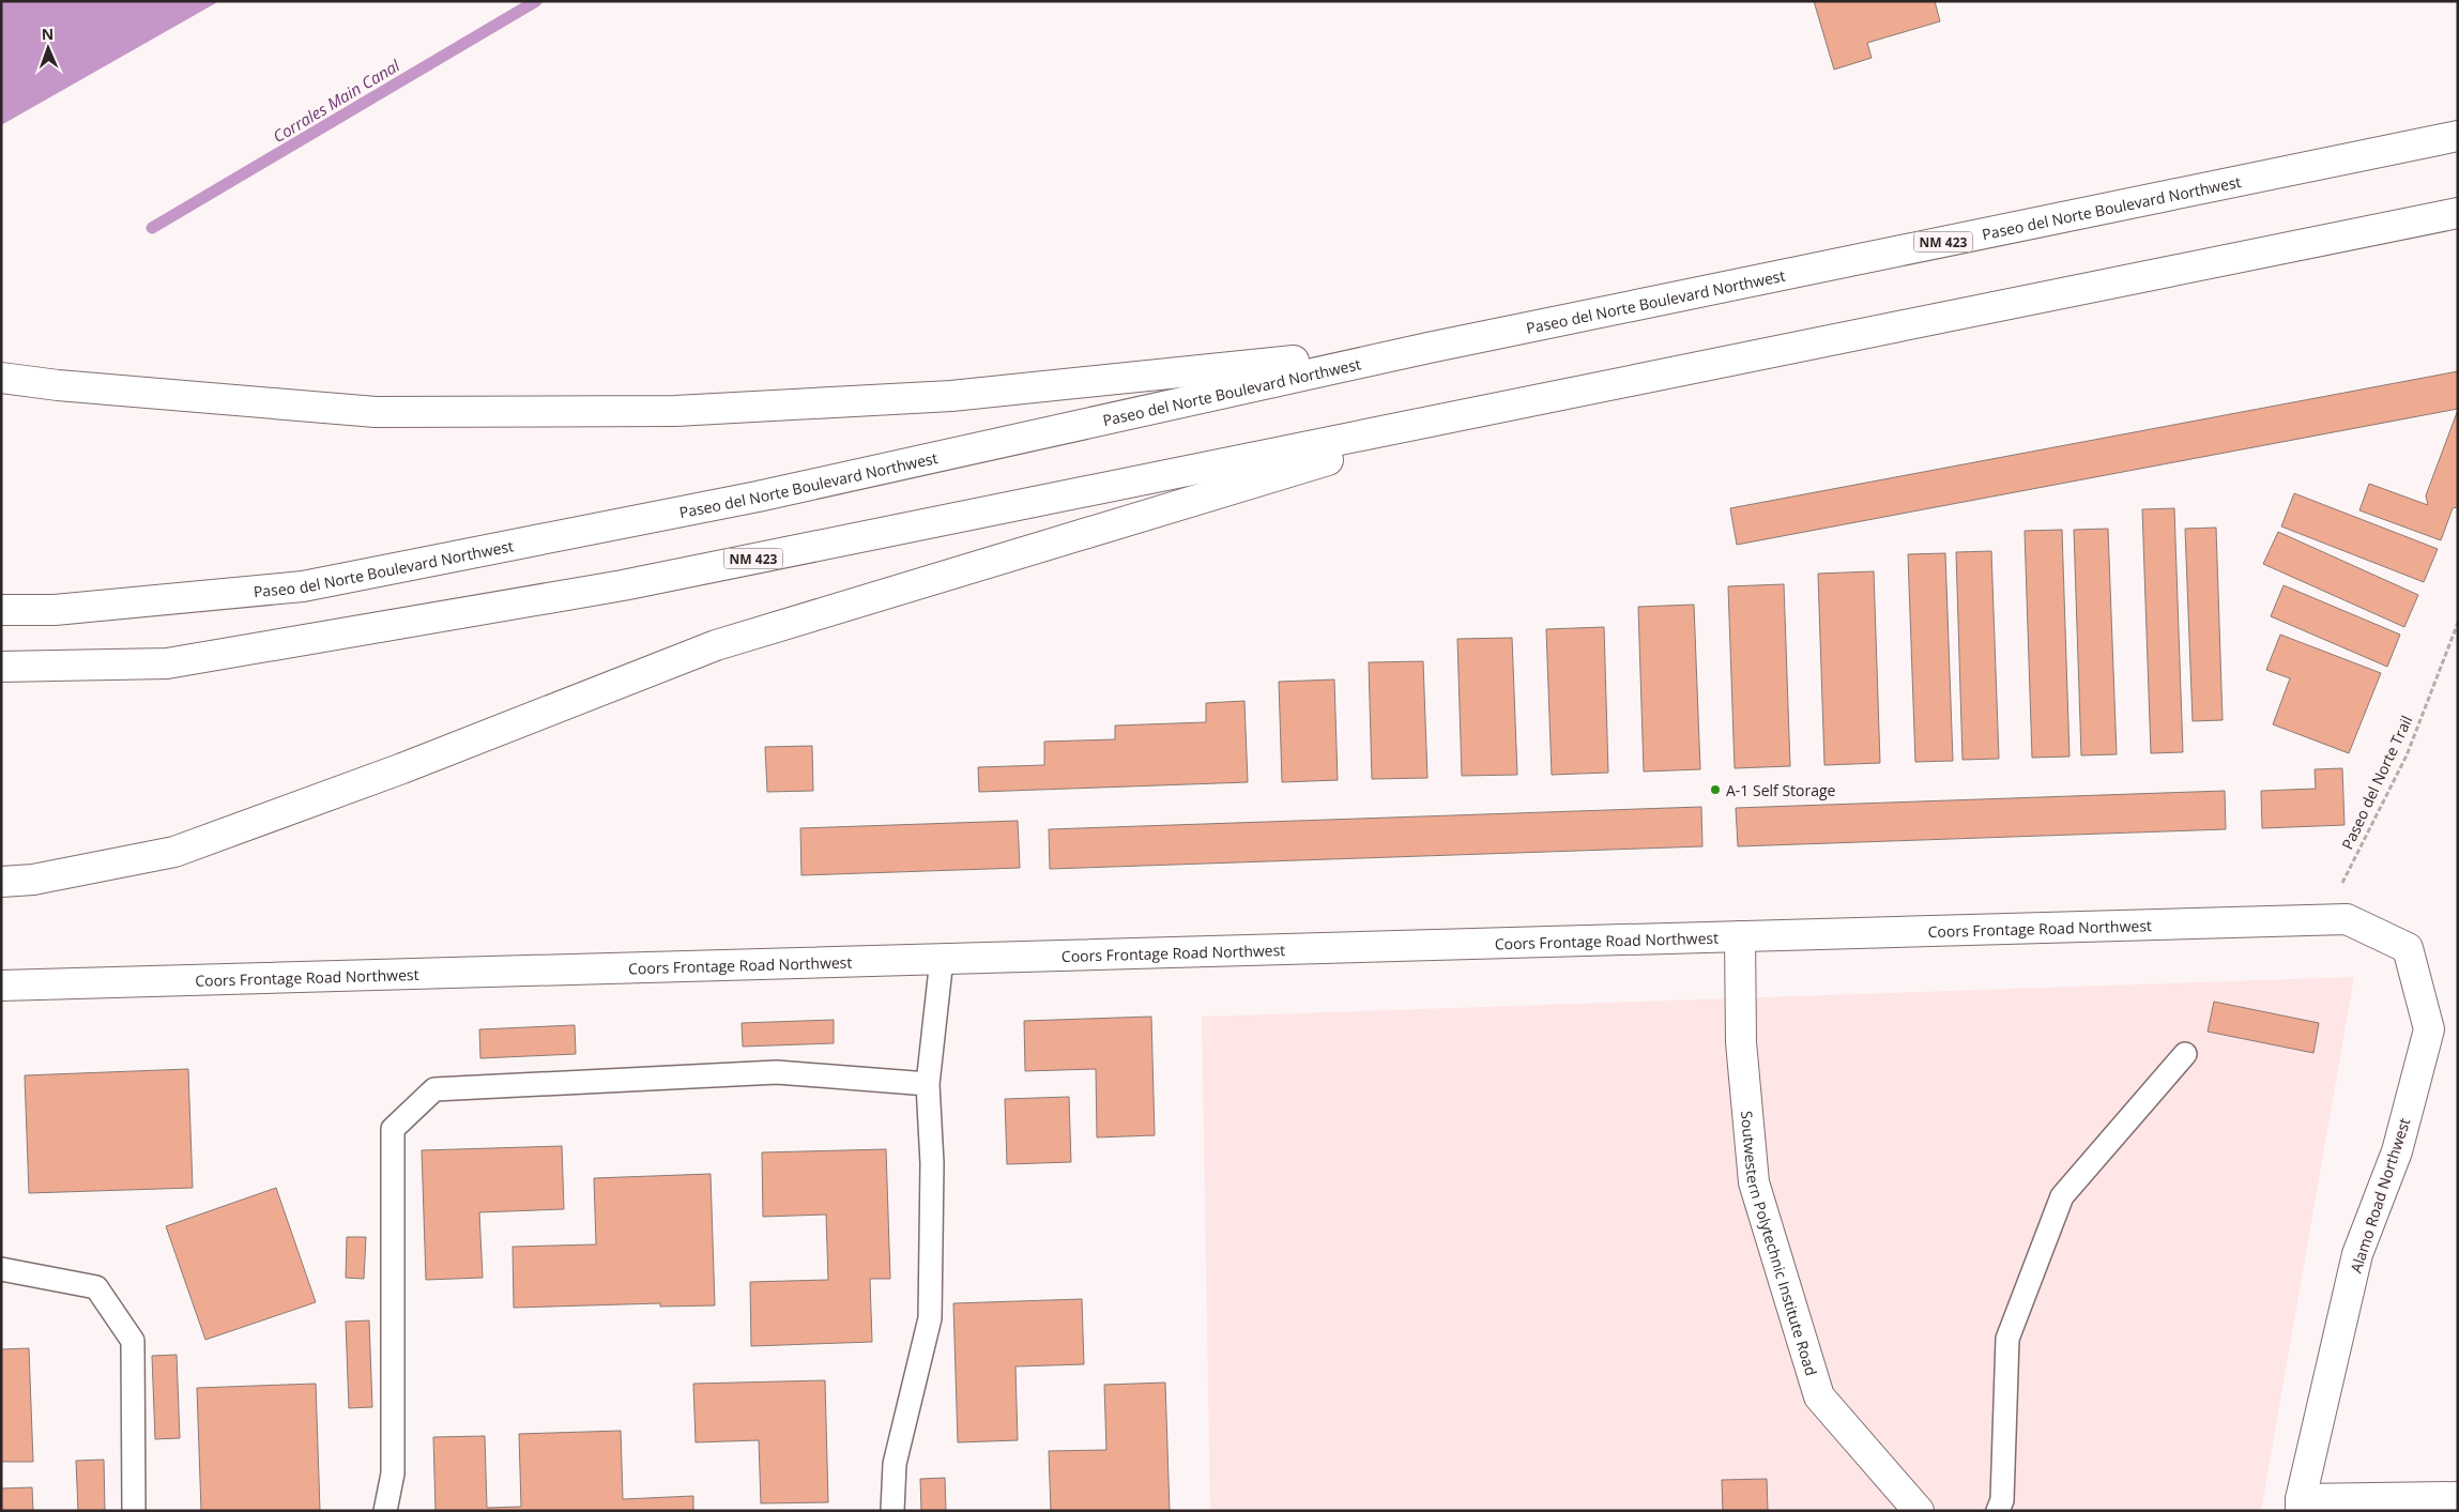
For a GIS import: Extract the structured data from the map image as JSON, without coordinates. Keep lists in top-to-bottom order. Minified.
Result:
{"streets":{"main road":["Paseo del Norte Boulevard Northwest","NM 423","Coors Frontage Road Northwest","Alamo Road Northwest","Soutwestern Polytechnic Institute Road"],"path":["Paseo del Norte Trail"]},"crossings":[["Paseo del Norte Trail","Coors Frontage Road Northwest"],["Paseo del Norte Trail","Alamo Road Northwest"],["Coors Frontage Road Northwest","Alamo Road Northwest"],["Coors Frontage Road Northwest","Soutwestern Polytechnic Institute Road"]],"water":["Corrales Main Canal"],"places":["A-1 Self Storage"],"north":"top"}
